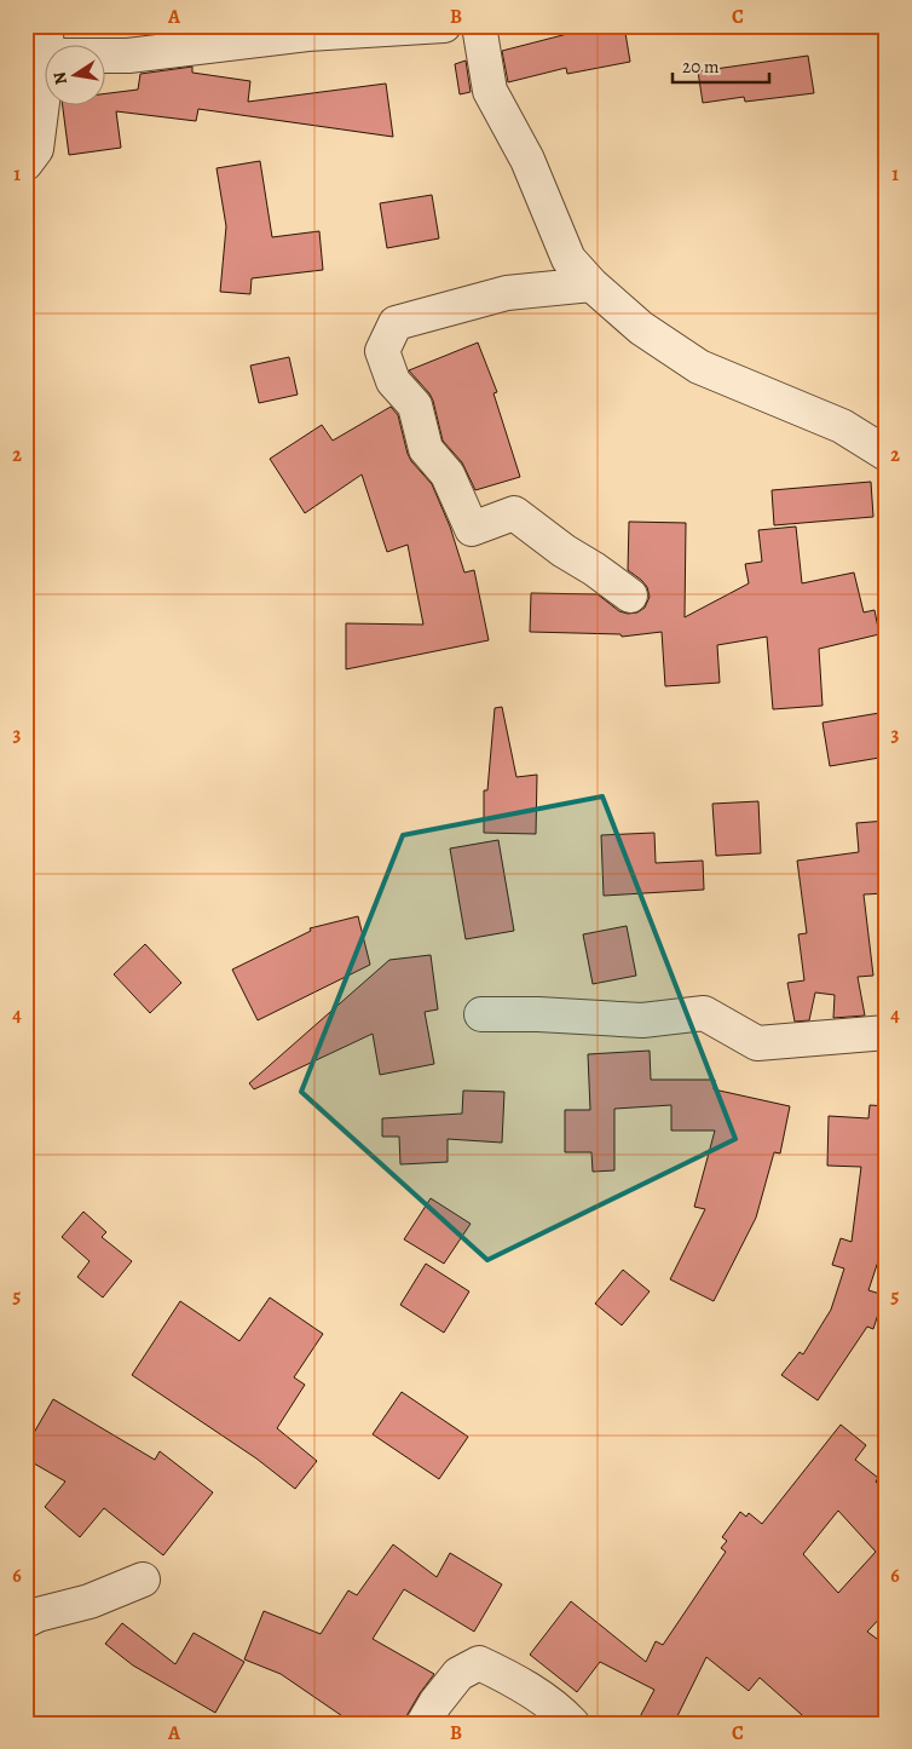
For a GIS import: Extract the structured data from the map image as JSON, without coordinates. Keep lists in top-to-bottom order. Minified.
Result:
{"scale_bar":"20 m","north":"left","grid":{"columns":["A","B","C"],"rows":["1","2","3","4","5","6"]}}
